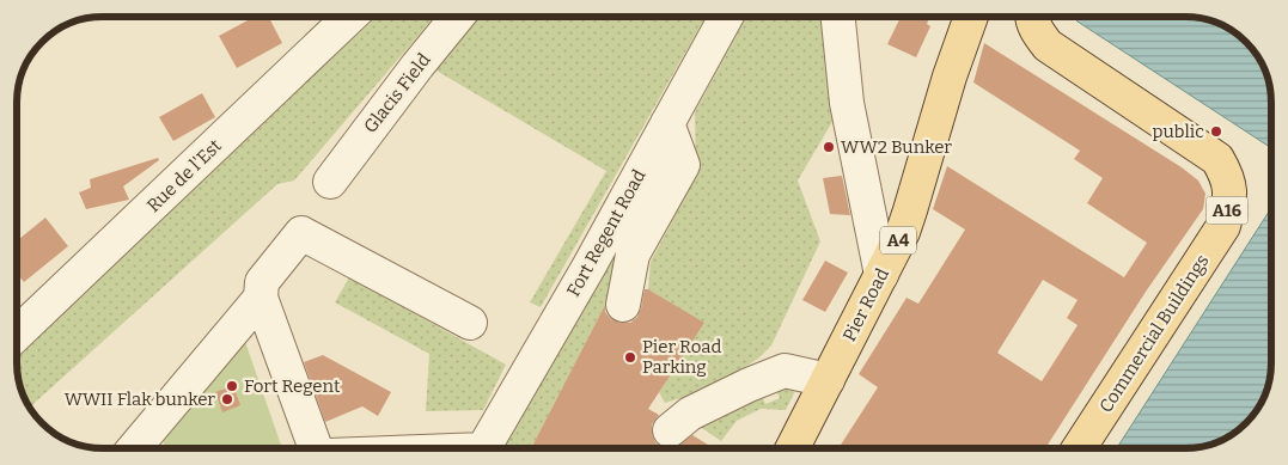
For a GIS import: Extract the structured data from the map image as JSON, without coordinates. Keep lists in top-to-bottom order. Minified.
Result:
{"streets":{"main road":["A16","A4","Pier Road","Commercial Buildings"],"street":["Glacis Field","Rue de l'Est","Fort Regent Road"]},"places":["public","WW2 Bunker","Pier Road Parking","Fort Regent","WWII Flak bunker"]}
